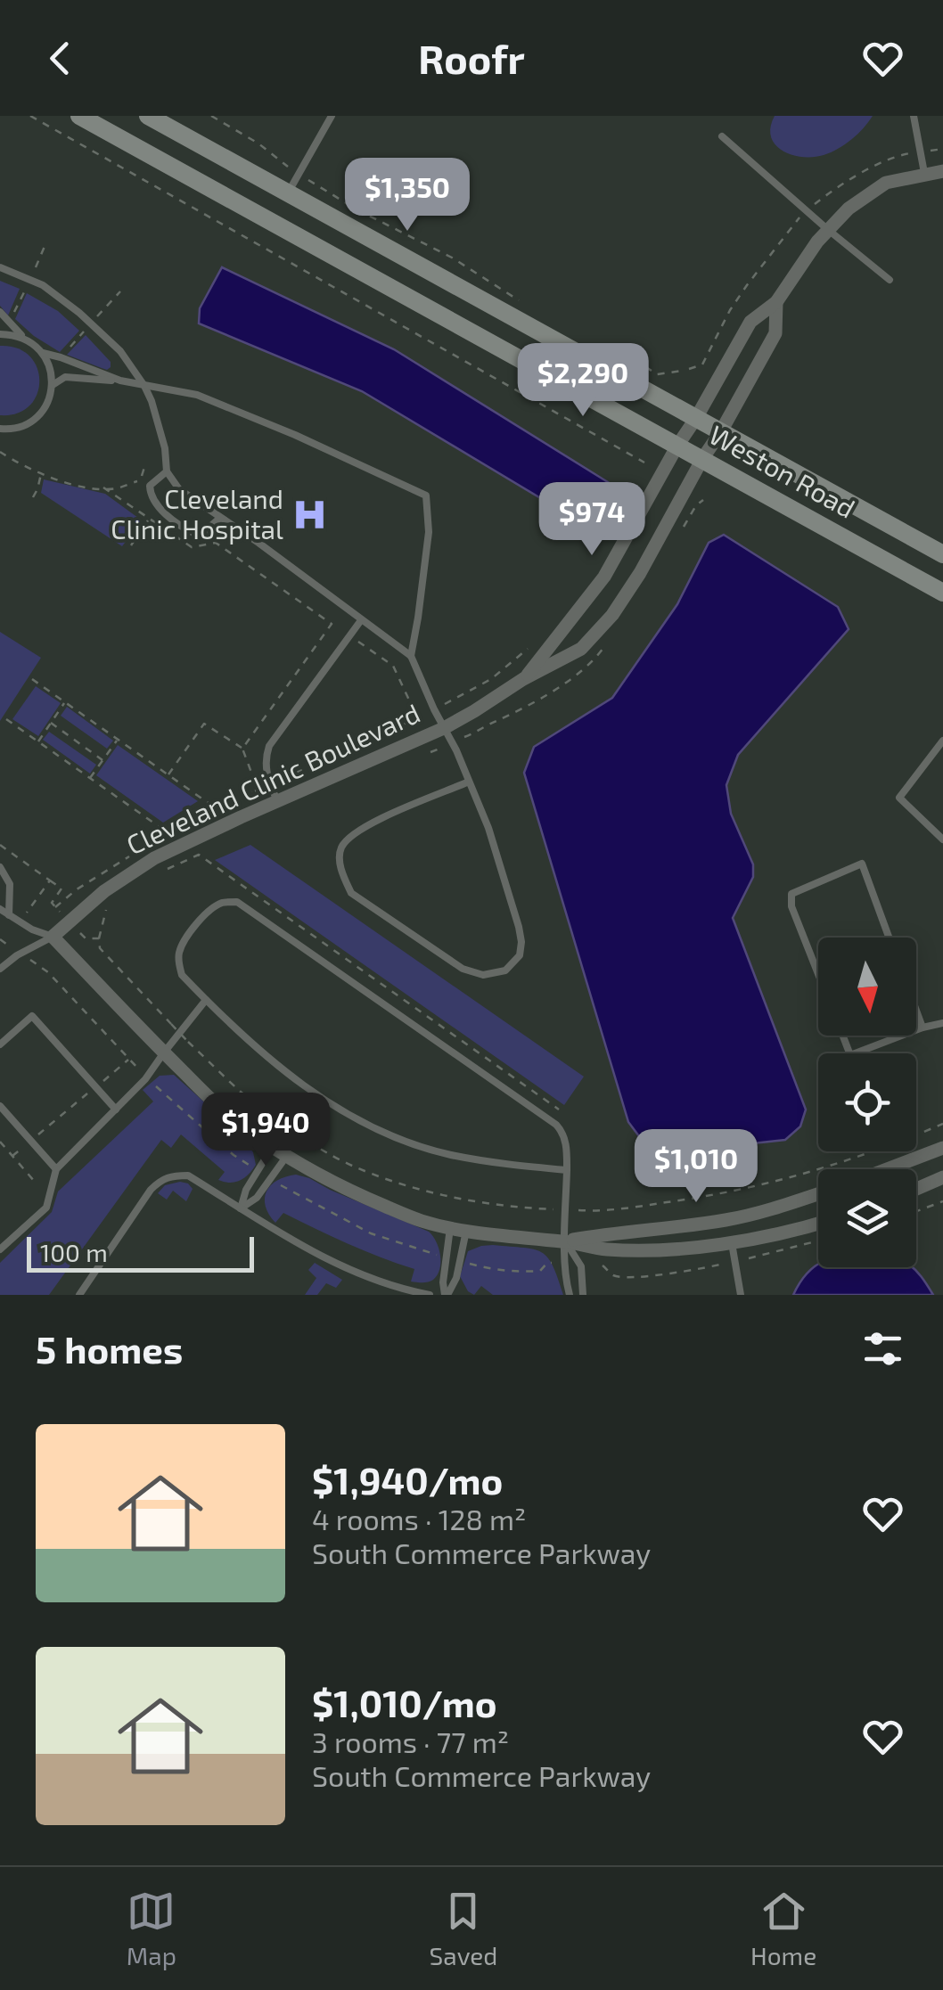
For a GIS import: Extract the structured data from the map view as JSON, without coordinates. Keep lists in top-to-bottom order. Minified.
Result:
{"streets":{"main road":["Weston Road"],"street":["Cleveland Clinic Boulevard"]},"crossings":[["Weston Road","Cleveland Clinic Boulevard"]],"places":{"hospital":["Cleveland Clinic Hospital"]},"scale_bar":"100 m","north":"bottom","page":{"header":"Roofr","price":["$1,350","$2,290","$974","$1,940","$1,010"],"scale":"100 m","heading":"5 homes","list":[{"name":"$1,940/mo","note":"4 rooms · 128 m² · South Commerce Parkway"},{"name":"$1,010/mo","note":"3 rooms · 77 m² · South Commerce Parkway"}],"tabs":["Map","Saved","Home"]}}
